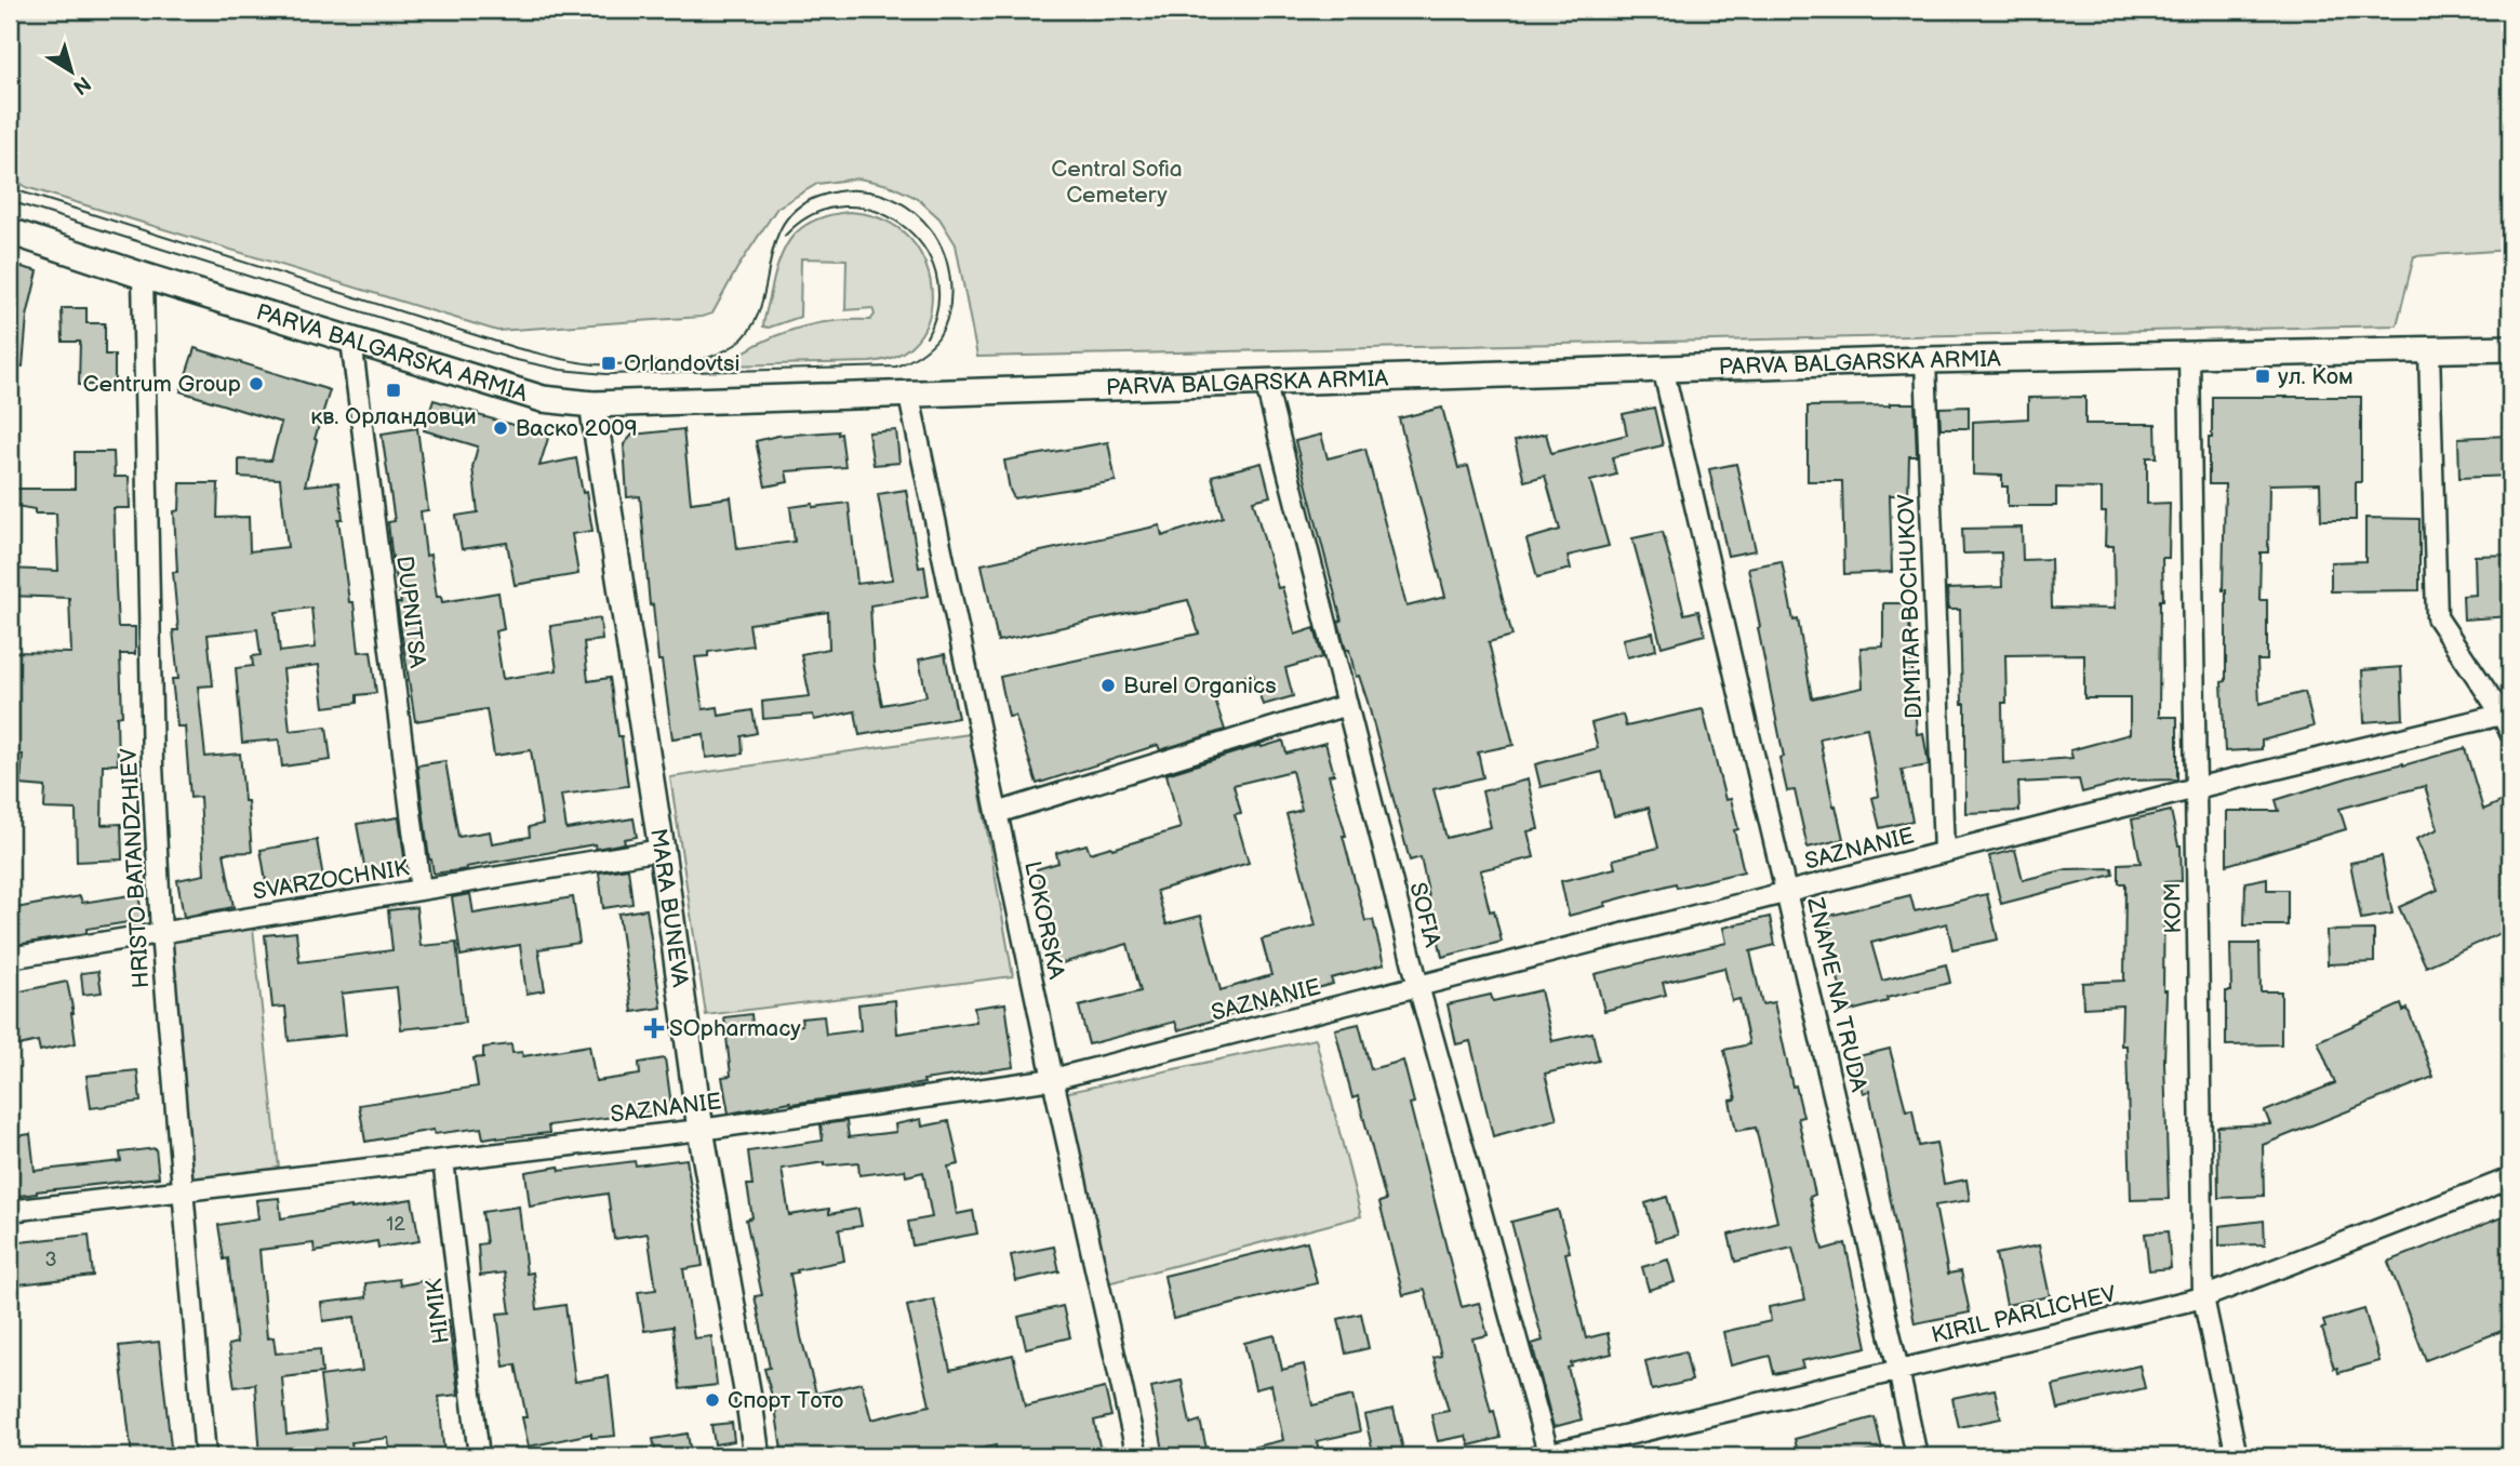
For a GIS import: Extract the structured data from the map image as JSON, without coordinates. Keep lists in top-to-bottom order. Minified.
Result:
{"streets":{"street":["PARVA BALGARSKA ARMIA","DIMITAR BOCHUKOV","DUPNITSA","SAZNANIE","HRISTO BATANDZHIEV","SVARZOCHNIK","MARA BUNEVA","KOM","SOFIA","LOKORSKA","ZNAME NA TRUDA","HIMIK","KIRIL PARLICHEV"]},"crossings":[["PARVA BALGARSKA ARMIA","DIMITAR BOCHUKOV"],["PARVA BALGARSKA ARMIA","DUPNITSA"],["PARVA BALGARSKA ARMIA","HRISTO BATANDZHIEV"],["PARVA BALGARSKA ARMIA","MARA BUNEVA"],["PARVA BALGARSKA ARMIA","KOM"],["PARVA BALGARSKA ARMIA","SOFIA"],["PARVA BALGARSKA ARMIA","LOKORSKA"],["PARVA BALGARSKA ARMIA","ZNAME NA TRUDA"],["DIMITAR BOCHUKOV","SAZNANIE"],["DUPNITSA","SVARZOCHNIK"],["SAZNANIE","HRISTO BATANDZHIEV"],["SAZNANIE","MARA BUNEVA"],["SAZNANIE","KOM"],["SAZNANIE","SOFIA"],["SAZNANIE","LOKORSKA"],["SAZNANIE","ZNAME NA TRUDA"],["SAZNANIE","HIMIK"],["HRISTO BATANDZHIEV","SVARZOCHNIK"],["SVARZOCHNIK","MARA BUNEVA"],["KOM","KIRIL PARLICHEV"],["SOFIA","KIRIL PARLICHEV"],["ZNAME NA TRUDA","KIRIL PARLICHEV"]],"parks":["Central Sofia Cemetery"],"places":{"transit":["Orlandovtsi","ул. Ком","кв. Орландовци"],"other":["Centrum Group","Васко 2009","Burel Organics","Спорт Тото"],"health":["SOpharmacy"]},"house_numbers":["12","3"],"north":"bottom right"}
